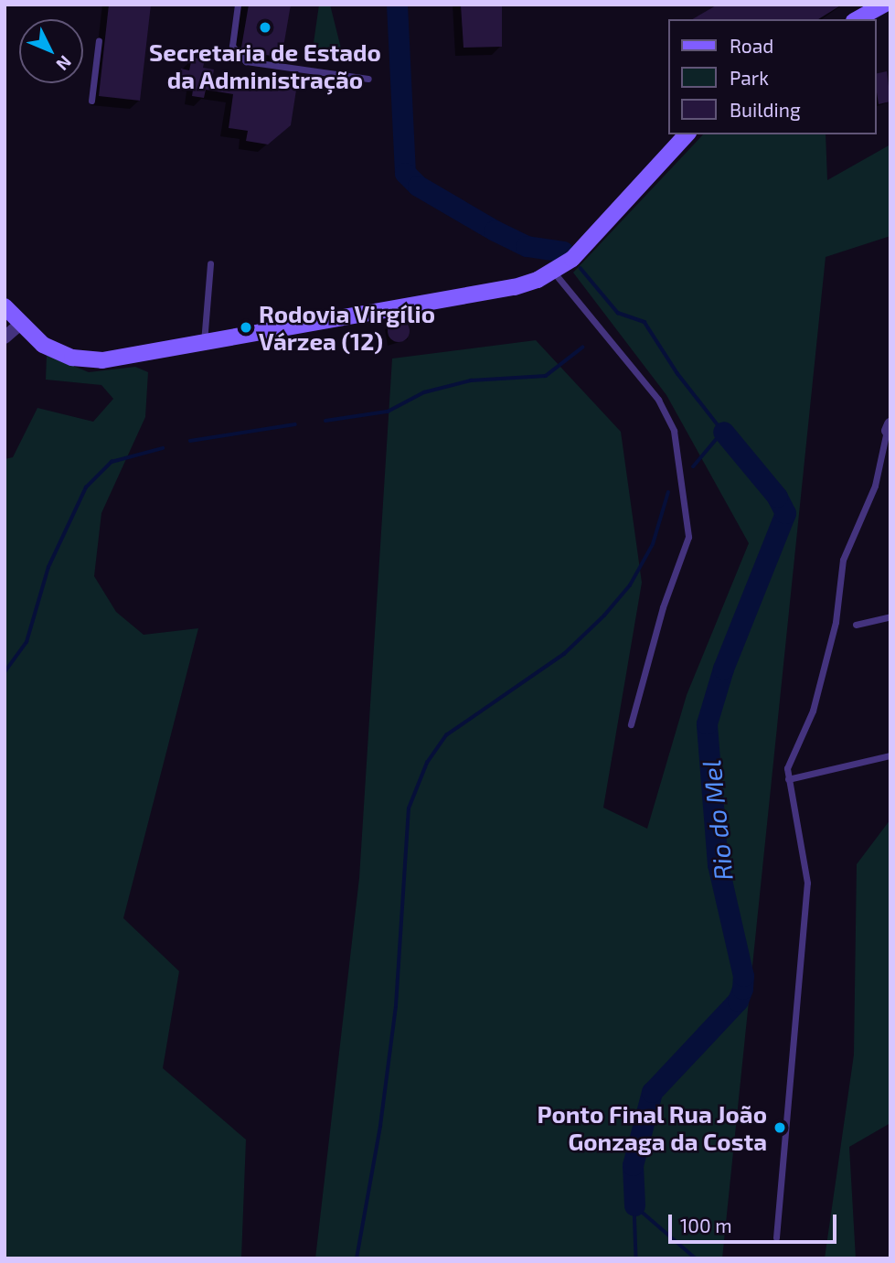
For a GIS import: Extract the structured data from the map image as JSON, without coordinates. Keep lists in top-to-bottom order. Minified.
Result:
{"water":["Rio do Mel"],"places":["Secretaria de Estado da Administração","Rodovia Virgílio Várzea (12)","Ponto Final Rua João Gonzaga da Costa"],"legend":["Road","Park","Building"],"scale_bar":"100 m","north":"bottom right"}
